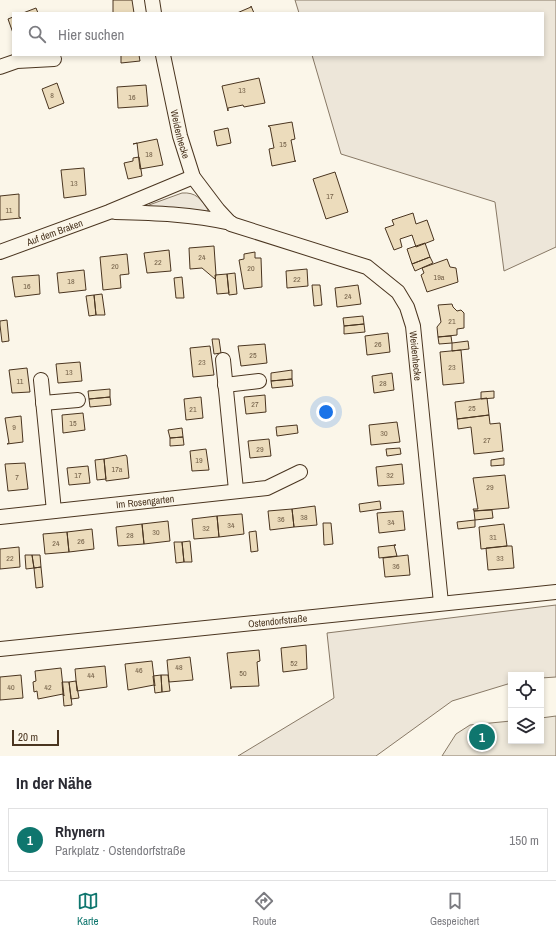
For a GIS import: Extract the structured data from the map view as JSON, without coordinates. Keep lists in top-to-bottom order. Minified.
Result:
{"streets":{"street":["Weidenhecke","Auf dem Braken","Im Rosengarten","Ostendorfstraße"]},"crossings":[["Weidenhecke","Auf dem Braken"],["Weidenhecke","Ostendorfstraße"]],"house_numbers":["13","8","16","15","18","13","17","11","24","22","20","20","19a","22","18","16","24","21","26","25","23","23","13","11","28","27","25","21","15","9","30","27","29","19","17a","17","32","7","29","38","36","34","34","32","30","28","31","26","24","22","33","36","52","48","46","50","44","40","42"],"scale_bar":"20 m","page":{"search":"Hier suchen","pins":"1","scale":"20 m","heading":"In der Nähe","list":[{"mark":"1","name":"Rhynern","note":"Parkplatz · Ostendorfstraße","value":"150 m"}],"nav":["Karte","Route","Gespeichert"]}}
